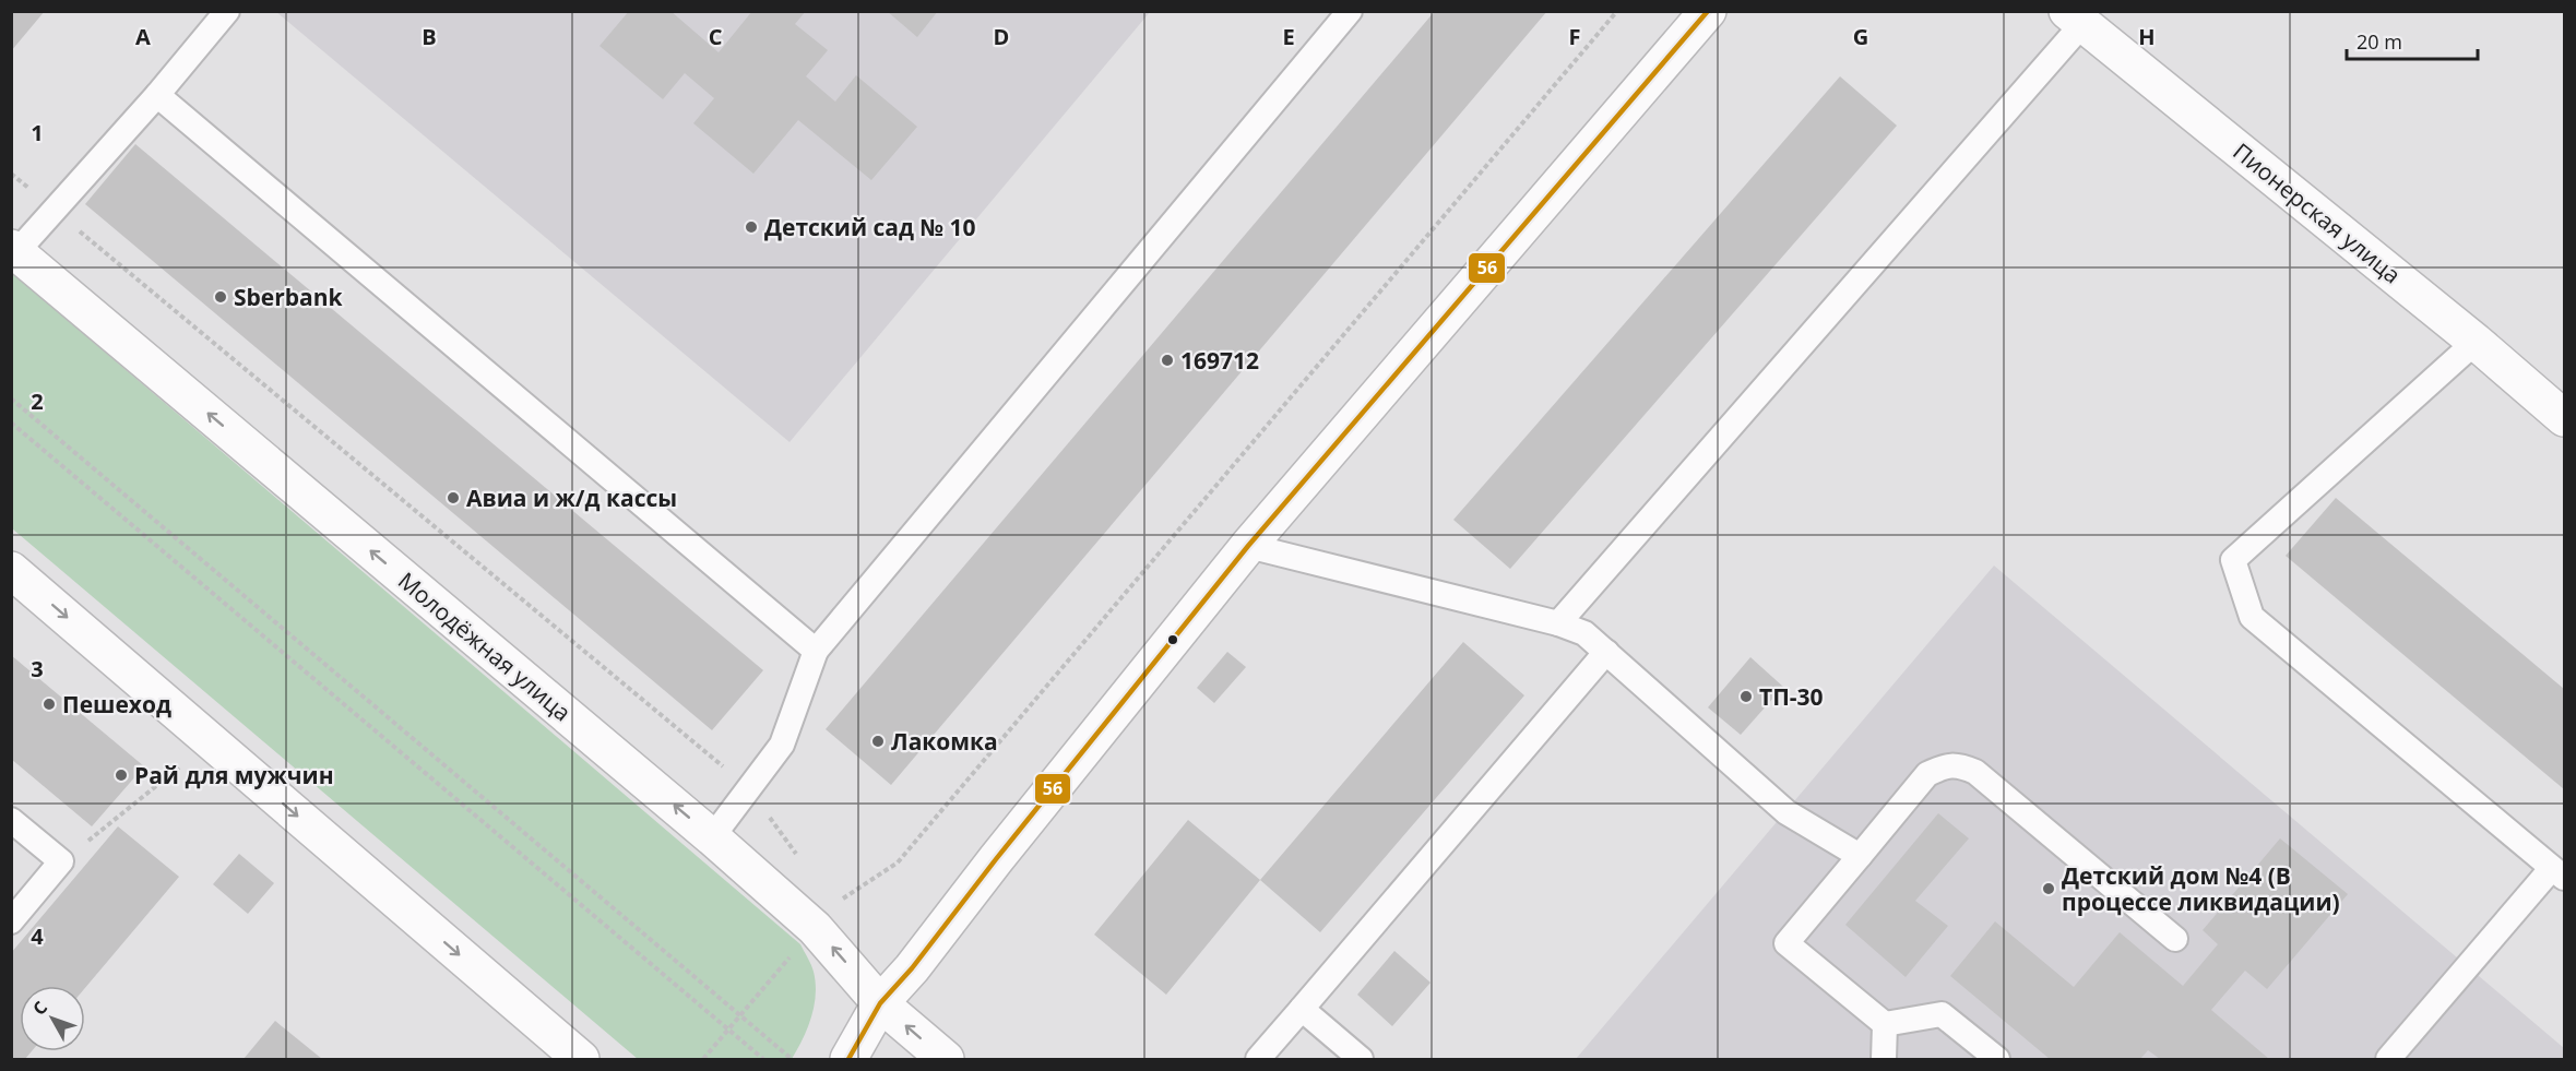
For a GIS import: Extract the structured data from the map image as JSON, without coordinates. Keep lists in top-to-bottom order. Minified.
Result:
{"streets":{"main road":["Пионерская улица","Молодёжная улица"]},"places":["Детский сад № 10","Sberbank","169712","Авиа и ж/д кассы","ТП-30","Пешеход","Лакомка","Рай для мужчин","Детский дом №4 (В процессе ликвидации)"],"lines":["transit line 56"],"scale_bar":"20 m","north":"top left","grid":{"columns":["A","B","C","D","E","F","G","H"],"rows":["1","2","3","4"]}}
